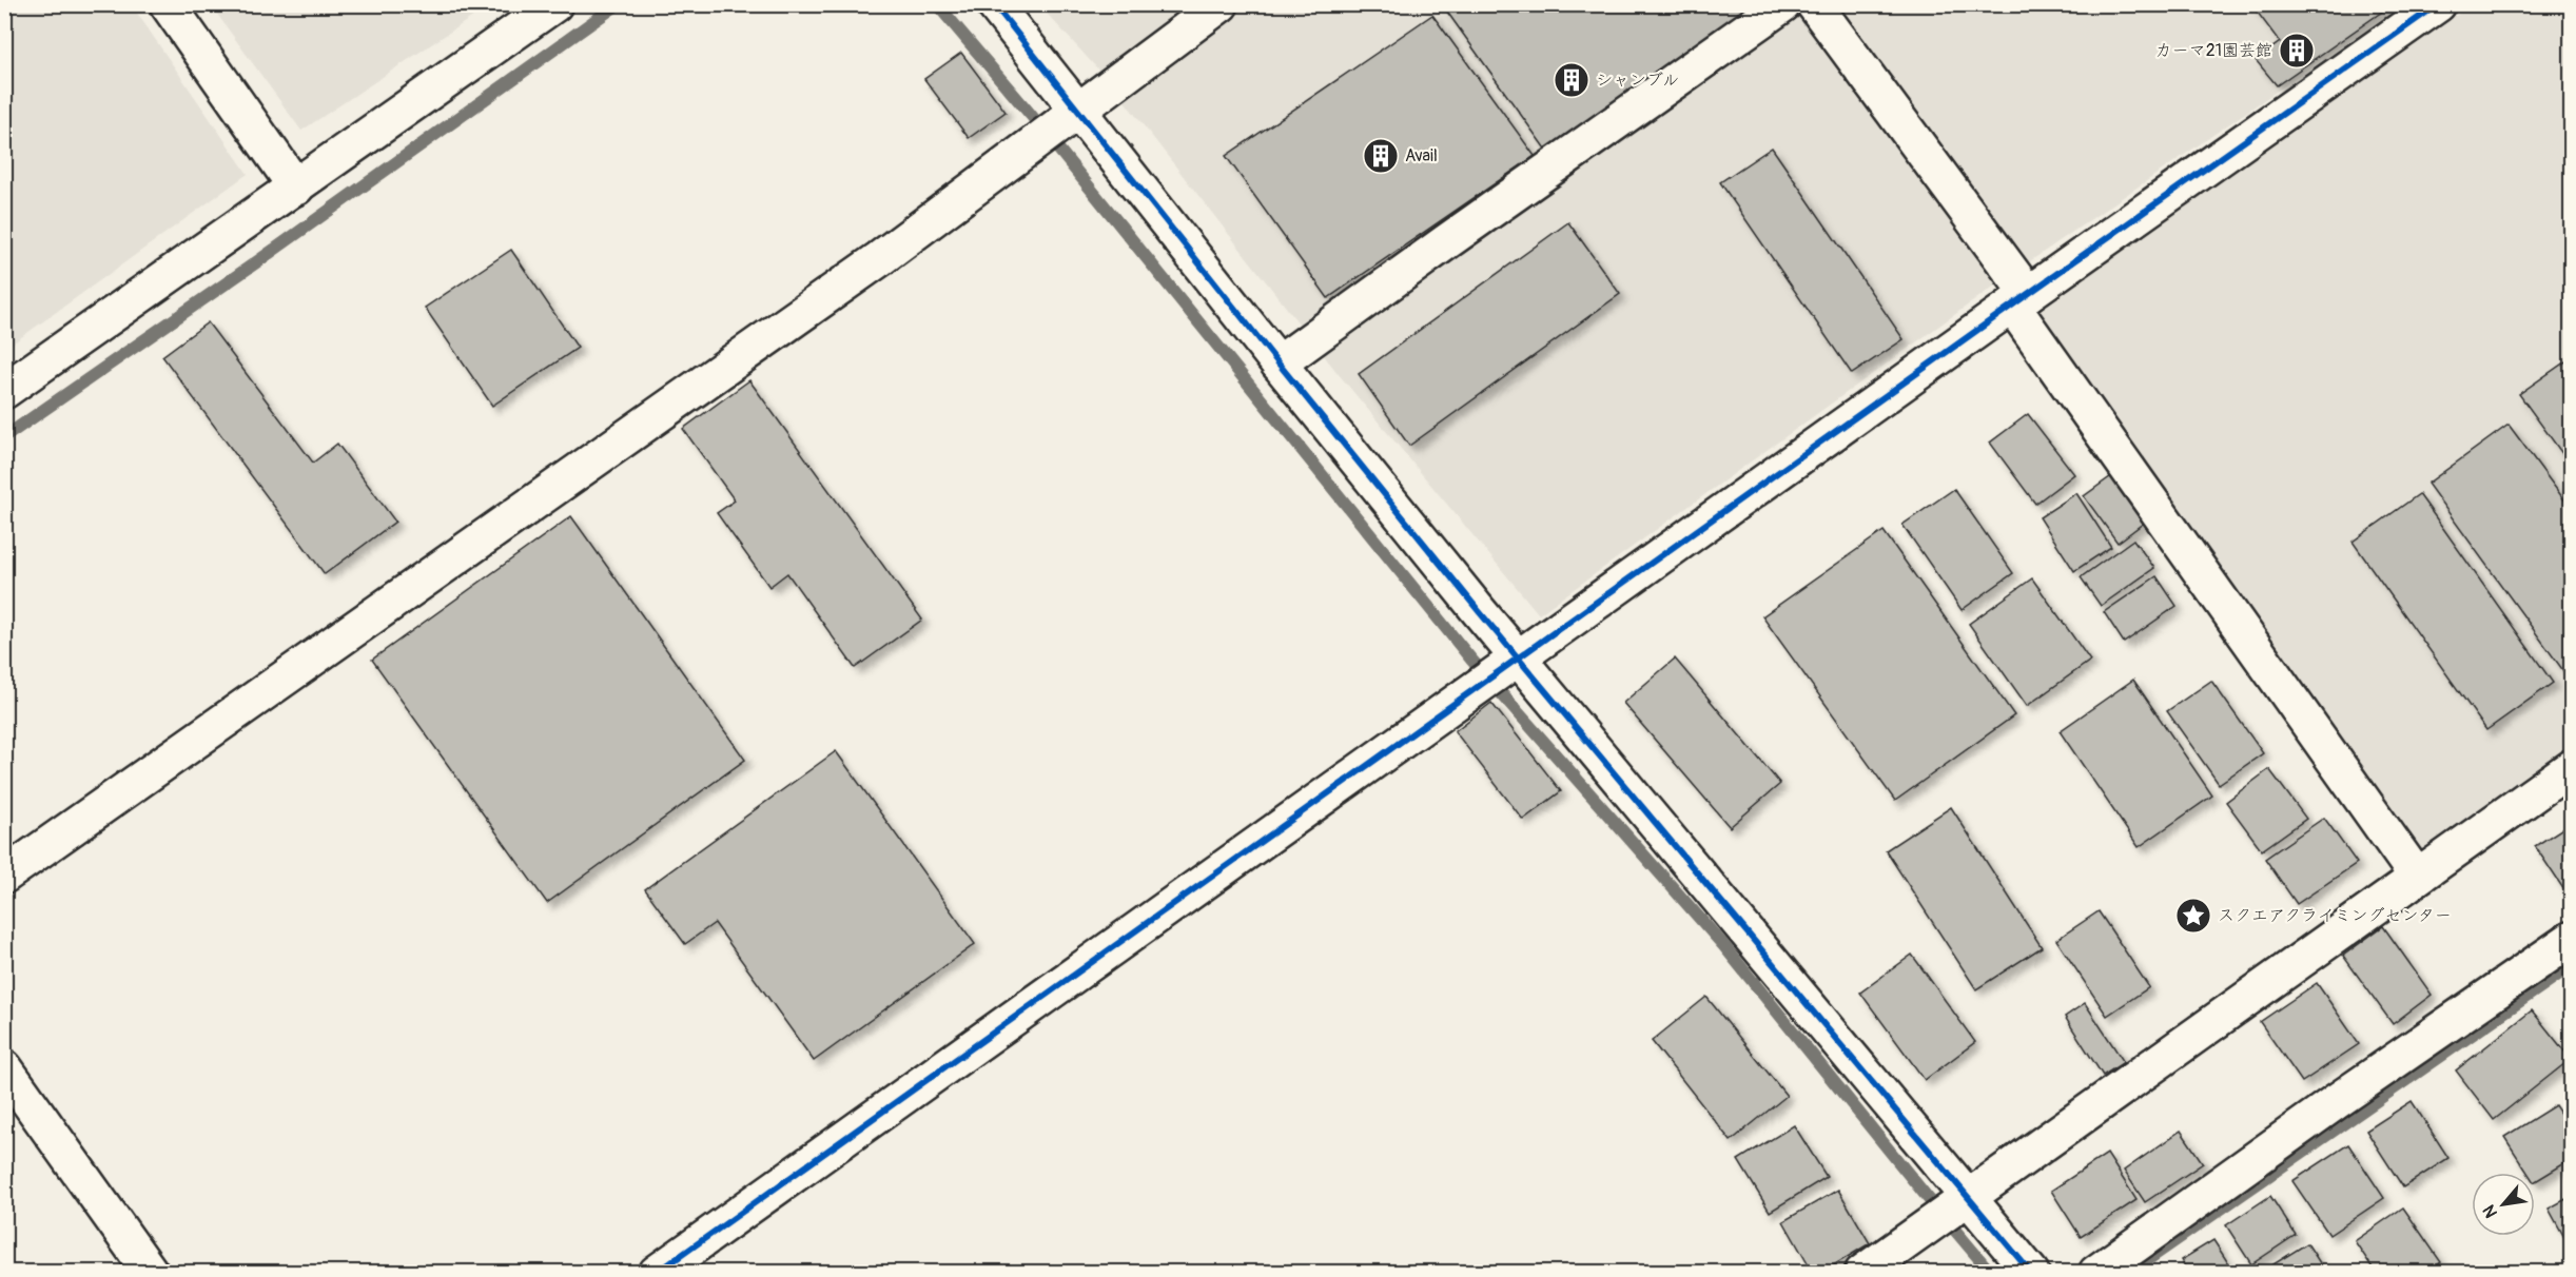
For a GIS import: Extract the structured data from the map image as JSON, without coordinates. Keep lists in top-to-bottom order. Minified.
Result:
{"places":{"building":["カーマ21園芸館","シャンブル","Avail"],"place":["スクエアクライミングセンター"]},"north":"bottom left"}
